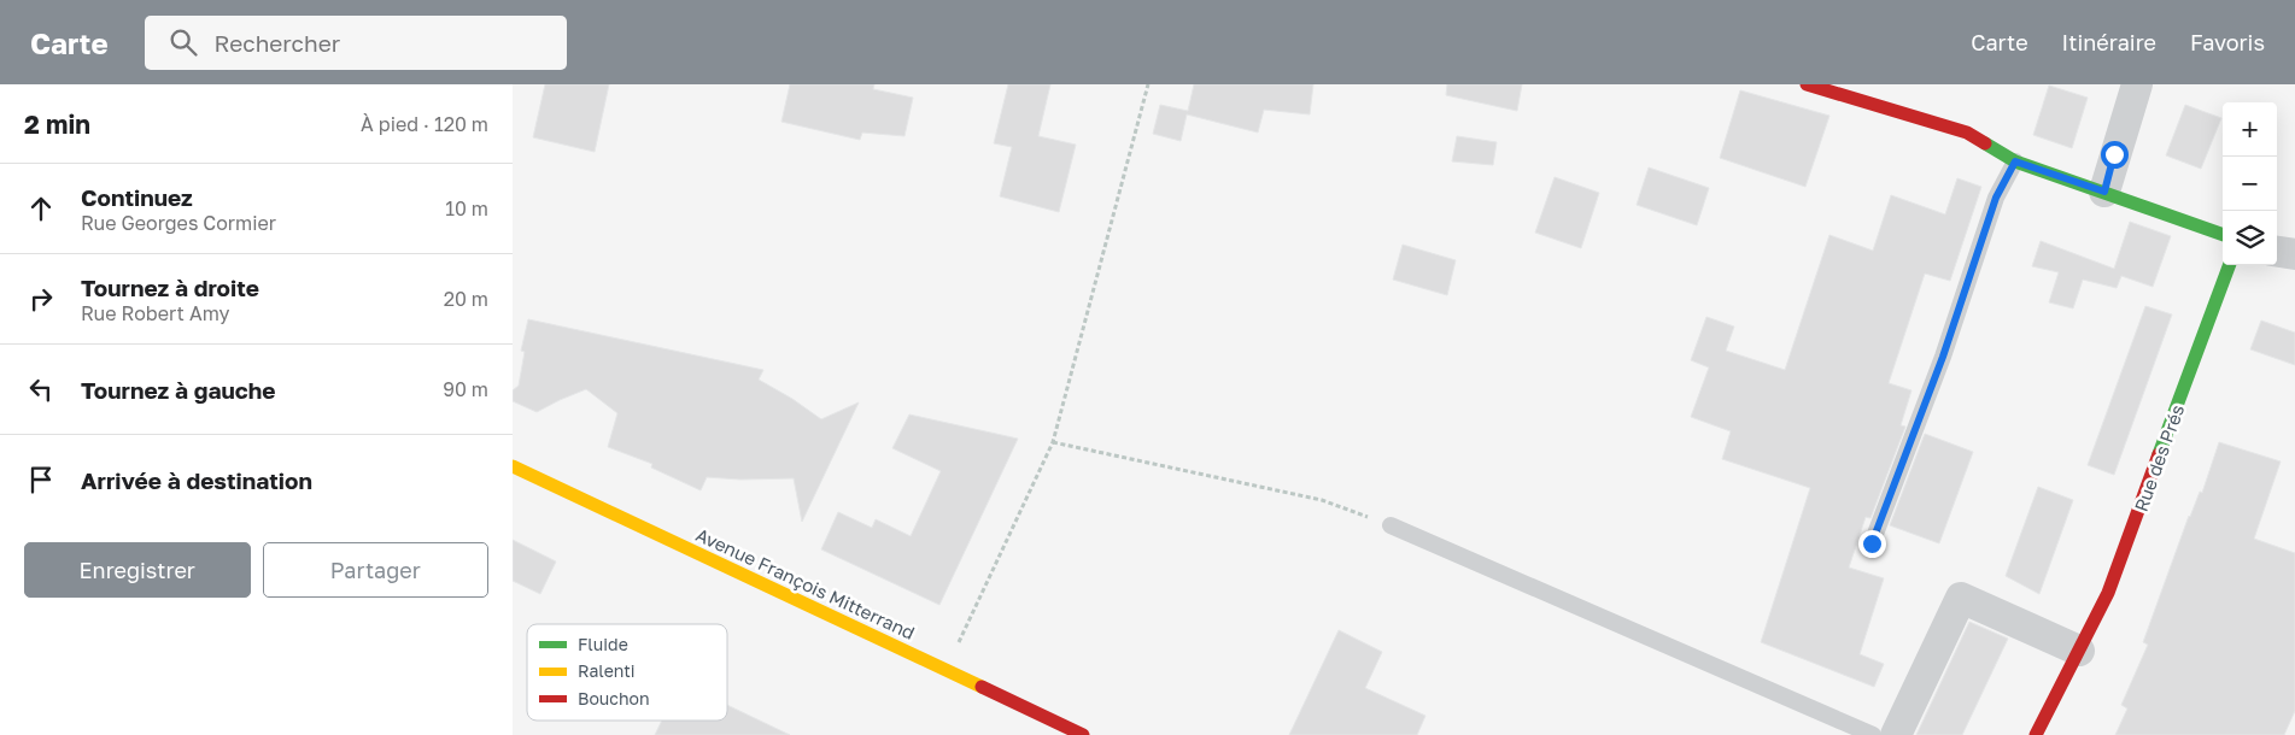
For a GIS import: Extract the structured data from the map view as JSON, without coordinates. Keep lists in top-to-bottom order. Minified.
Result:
{"streets":{"street":["Rue des Prés","Avenue François Mitterrand"]},"legend":["Fluide","Ralenti","Bouchon"],"page":{"header":"Carte","search":"Rechercher","nav":["Carte","Itinéraire","Favoris"],"heading":["2 min","À pied · 120 m"],"map_buttons":["+","−"],"list":[["Continuez","Rue Georges Cormier","10 m"],["Tournez à droite","Rue Robert Amy","20 m"],["Tournez à gauche","90 m"],"Arrivée à destination"],"buttons":["Enregistrer","Partager"]}}
